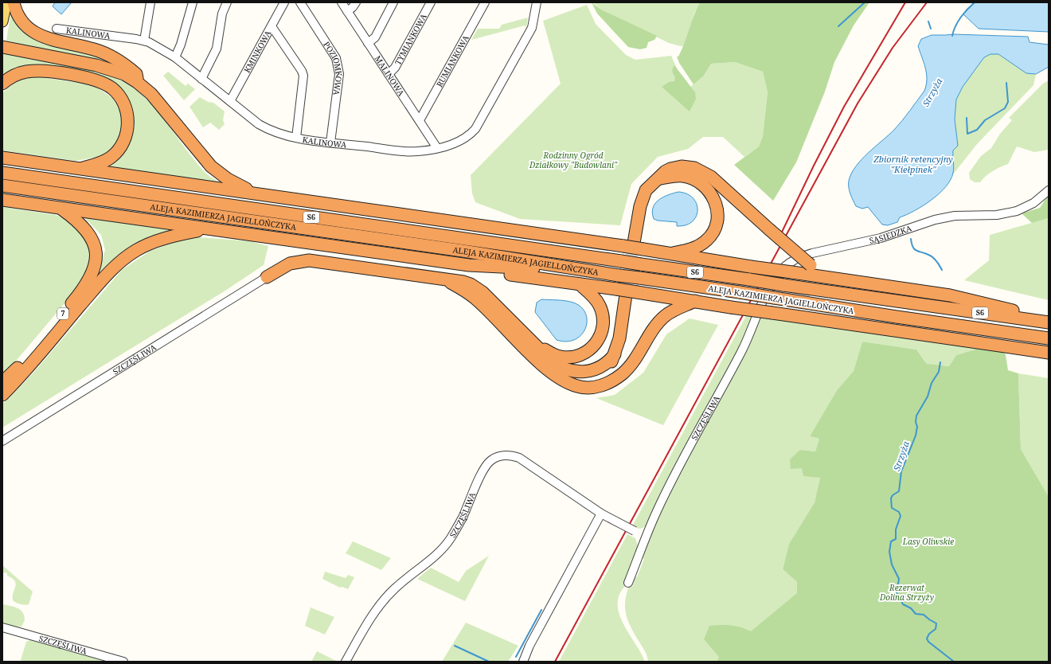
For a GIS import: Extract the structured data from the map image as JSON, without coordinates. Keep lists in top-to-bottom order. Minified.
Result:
{"streets":{"highway":["ALEJA KAZIMIERZA JAGIELLOŃCZYKA","S6","7"],"street":["KALINOWA","TYMIANKOWA","KMINKOWA","RUMIANKOWA","POZIOMKOWA","MALINOWA","SĄSIEDZKA","SZCZĘŚLIWA"]},"crossings":[["KALINOWA","KMINKOWA"],["KALINOWA","POZIOMKOWA"],["KALINOWA","MALINOWA"],["TYMIANKOWA","MALINOWA"],["RUMIANKOWA","MALINOWA"],["SĄSIEDZKA","SZCZĘŚLIWA"]],"water":["Strzyża","Zbiornik retencyjny \"Kiełpinek\""],"parks":["Rodzinny Ogród Działkowy \"Budowlani\"","Lasy Oliwskie","Rezerwat Dolina Strzyży"]}
